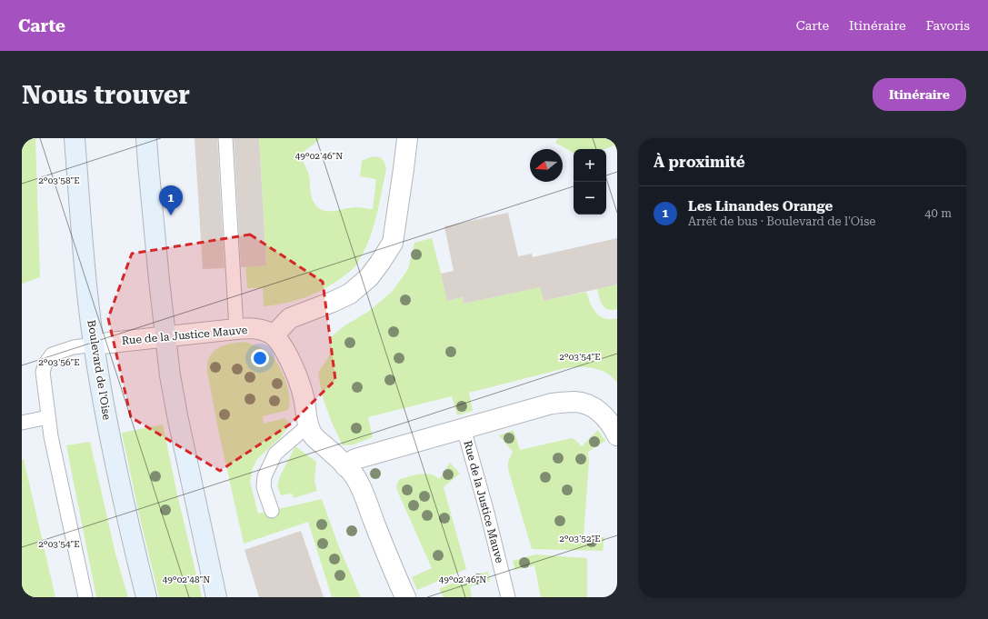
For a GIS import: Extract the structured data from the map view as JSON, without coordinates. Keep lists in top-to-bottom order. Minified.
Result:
{"streets":{"main road":["Boulevard de l'Oise"],"street":["Rue de la Justice Mauve"]},"crossings":[["Rue de la Justice Mauve","Boulevard de l'Oise"]],"north":"left","page":{"header":"Carte","nav":["Carte","Itinéraire","Favoris"],"buttons":"Itinéraire","title":"Nous trouver","heading":"À proximité","map_buttons":["+","−"],"pins":"1","list":[{"mark":"1","name":"Les Linandes Orange","note":"Arrêt de bus · Boulevard de l'Oise","value":"40 m"}]},"coordinates":["49°02'46\"N","2°03'58\"E","2°03'54\"E","2°03'56\"E","2°03'52\"E","49°02'48\"N"]}
